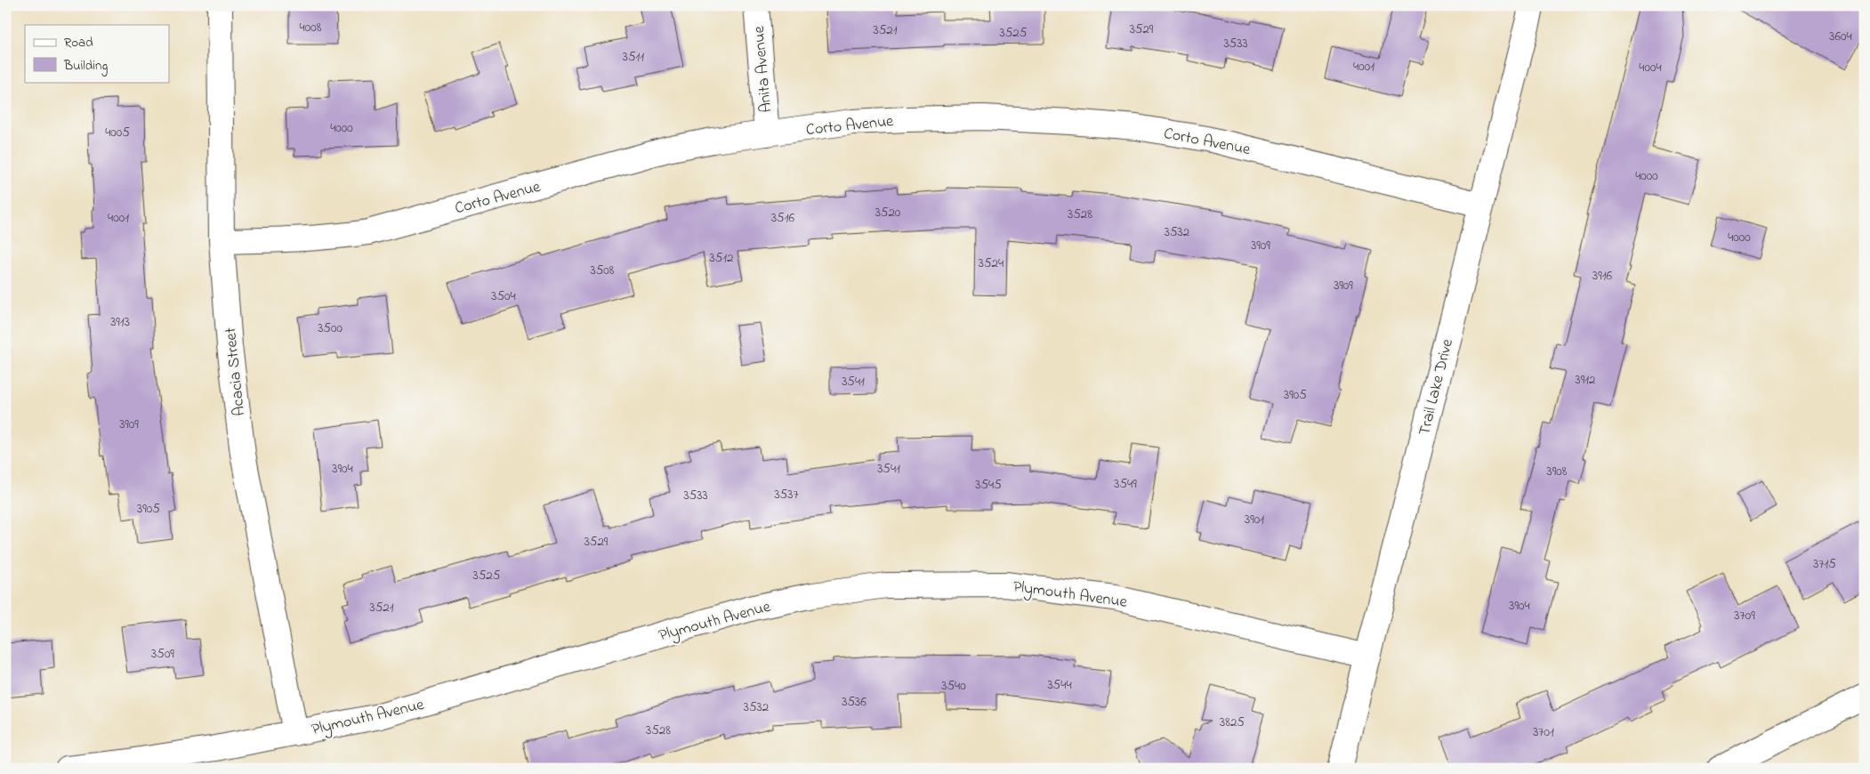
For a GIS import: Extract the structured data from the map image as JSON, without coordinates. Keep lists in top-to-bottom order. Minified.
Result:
{"streets":{"street":["Anita Avenue","Corto Avenue","Acacia Street","Trail Lake Drive","Plymouth Avenue"]},"crossings":[["Anita Avenue","Corto Avenue"],["Corto Avenue","Acacia Street"],["Corto Avenue","Trail Lake Drive"],["Acacia Street","Plymouth Avenue"],["Trail Lake Drive","Plymouth Avenue"]],"house_numbers":["4008","3529","3521","3525","3604","3533","3511","4001","4004","4000","4005","4000","3520","3528","4001","3516","3532","4000","3909","3512","3524","3508","3916","3909","3504","3913","3500","3912","3541","3905","3909","3904","3541","3908","3549","3545","3537","3533","3905","3901","3529","3715","3525","3904","3521","3709","3509","3544","3540","3536","3532","3825","3528","3701"],"legend":["Road","Building"]}
